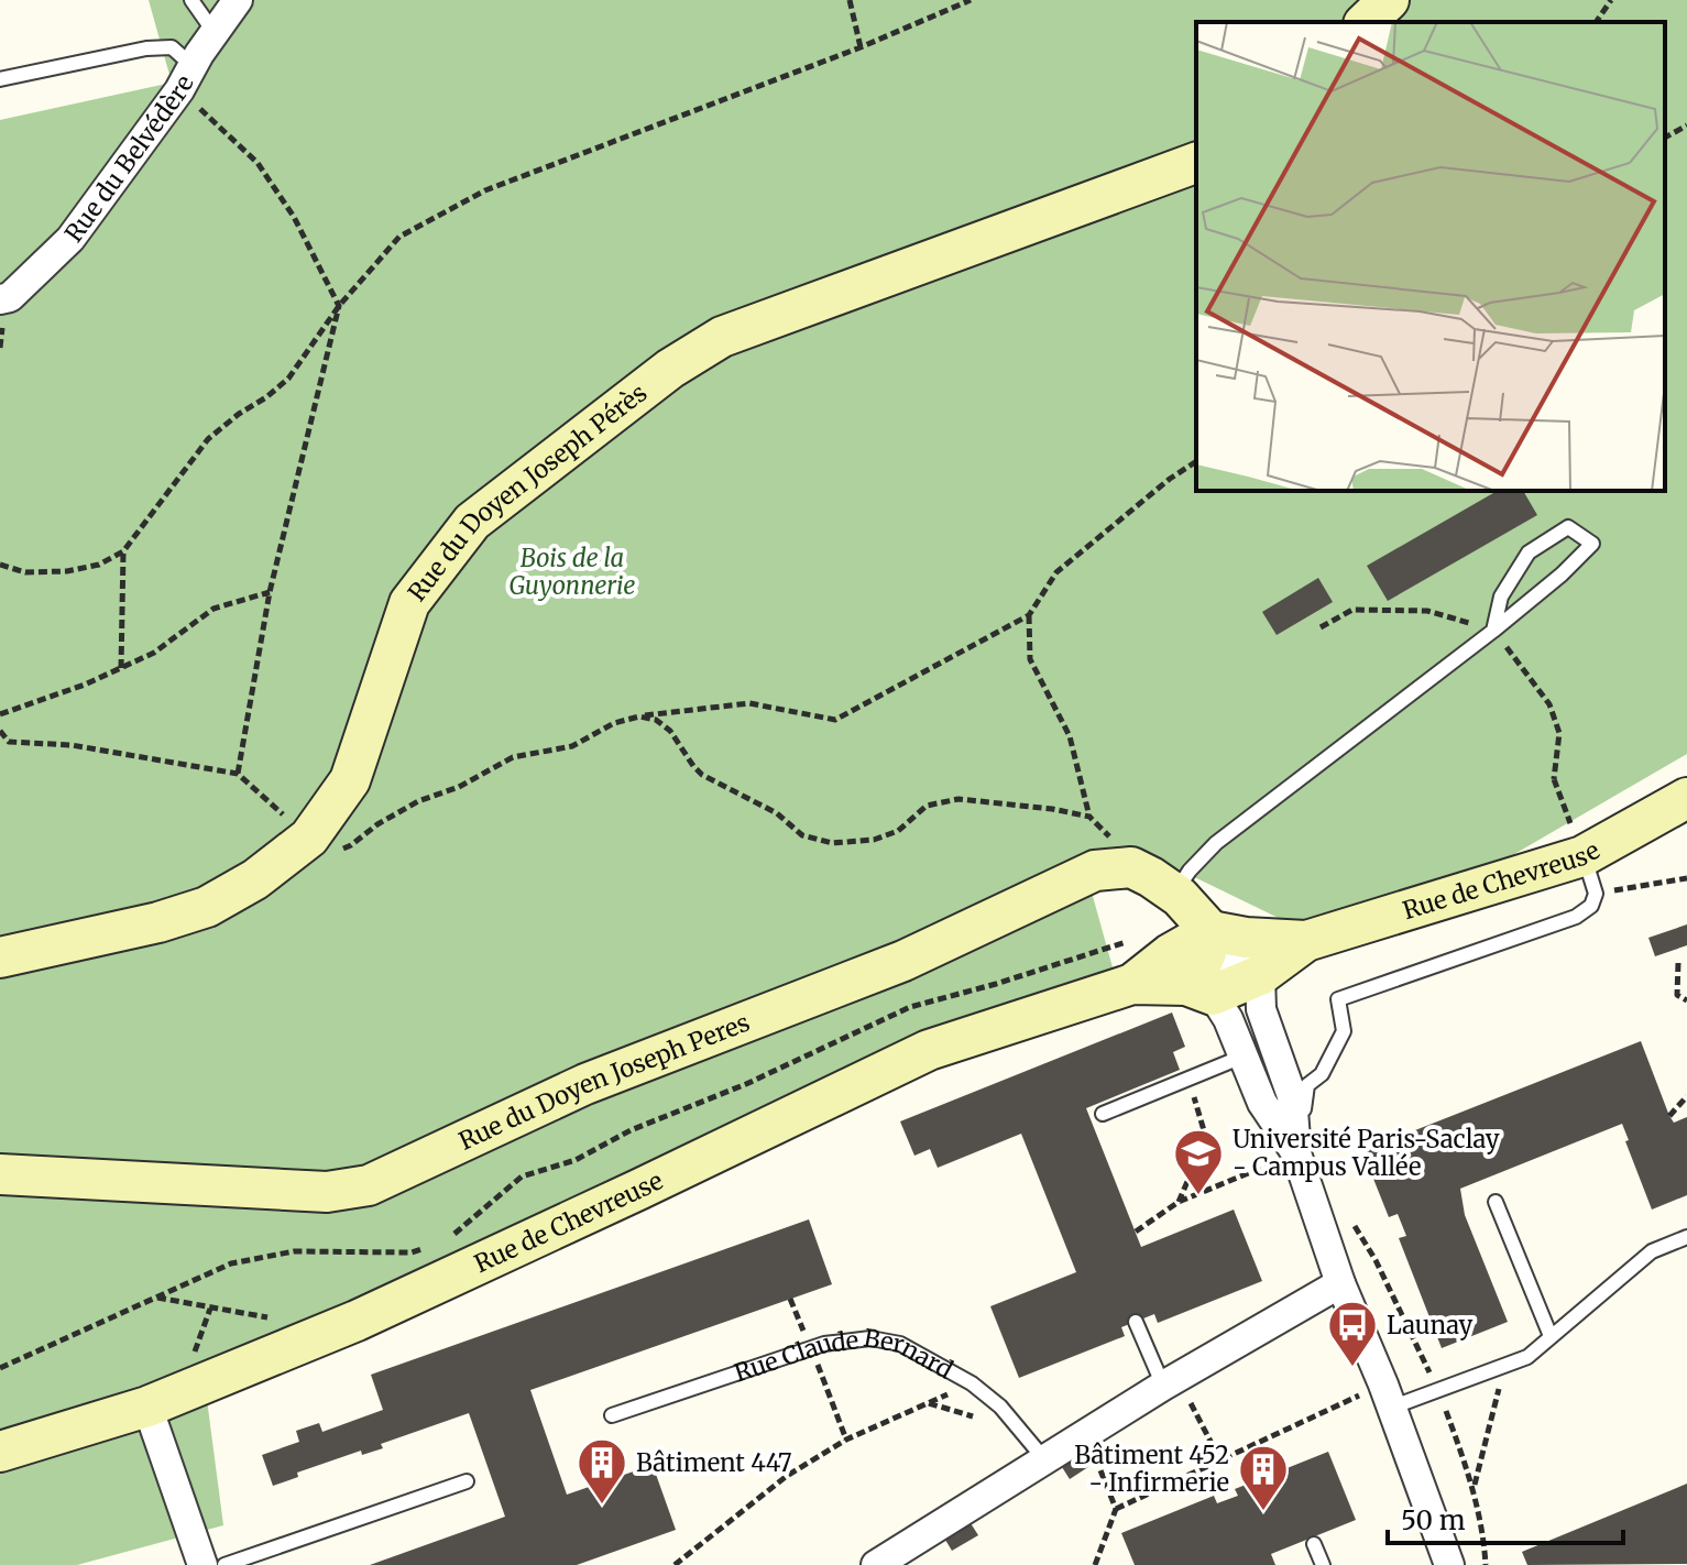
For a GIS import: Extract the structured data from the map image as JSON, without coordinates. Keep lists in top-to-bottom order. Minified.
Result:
{"streets":{"street":["Rue du Belvédère","Rue du Doyen Joseph Pérès","Rue de Chevreuse","Rue du Doyen Joseph Peres"],"lane":["Rue Claude Bernard"]},"crossings":[["Rue de Chevreuse","Rue du Doyen Joseph Peres"]],"parks":["Bois de la Guyonnerie"],"places":{"school or university":["Université Paris-Saclay - Campus Vallée"],"bus stop":["Launay"],"building":["Bâtiment 447","Bâtiment 452 - Infirmerie"]},"scale_bar":"50 m"}
